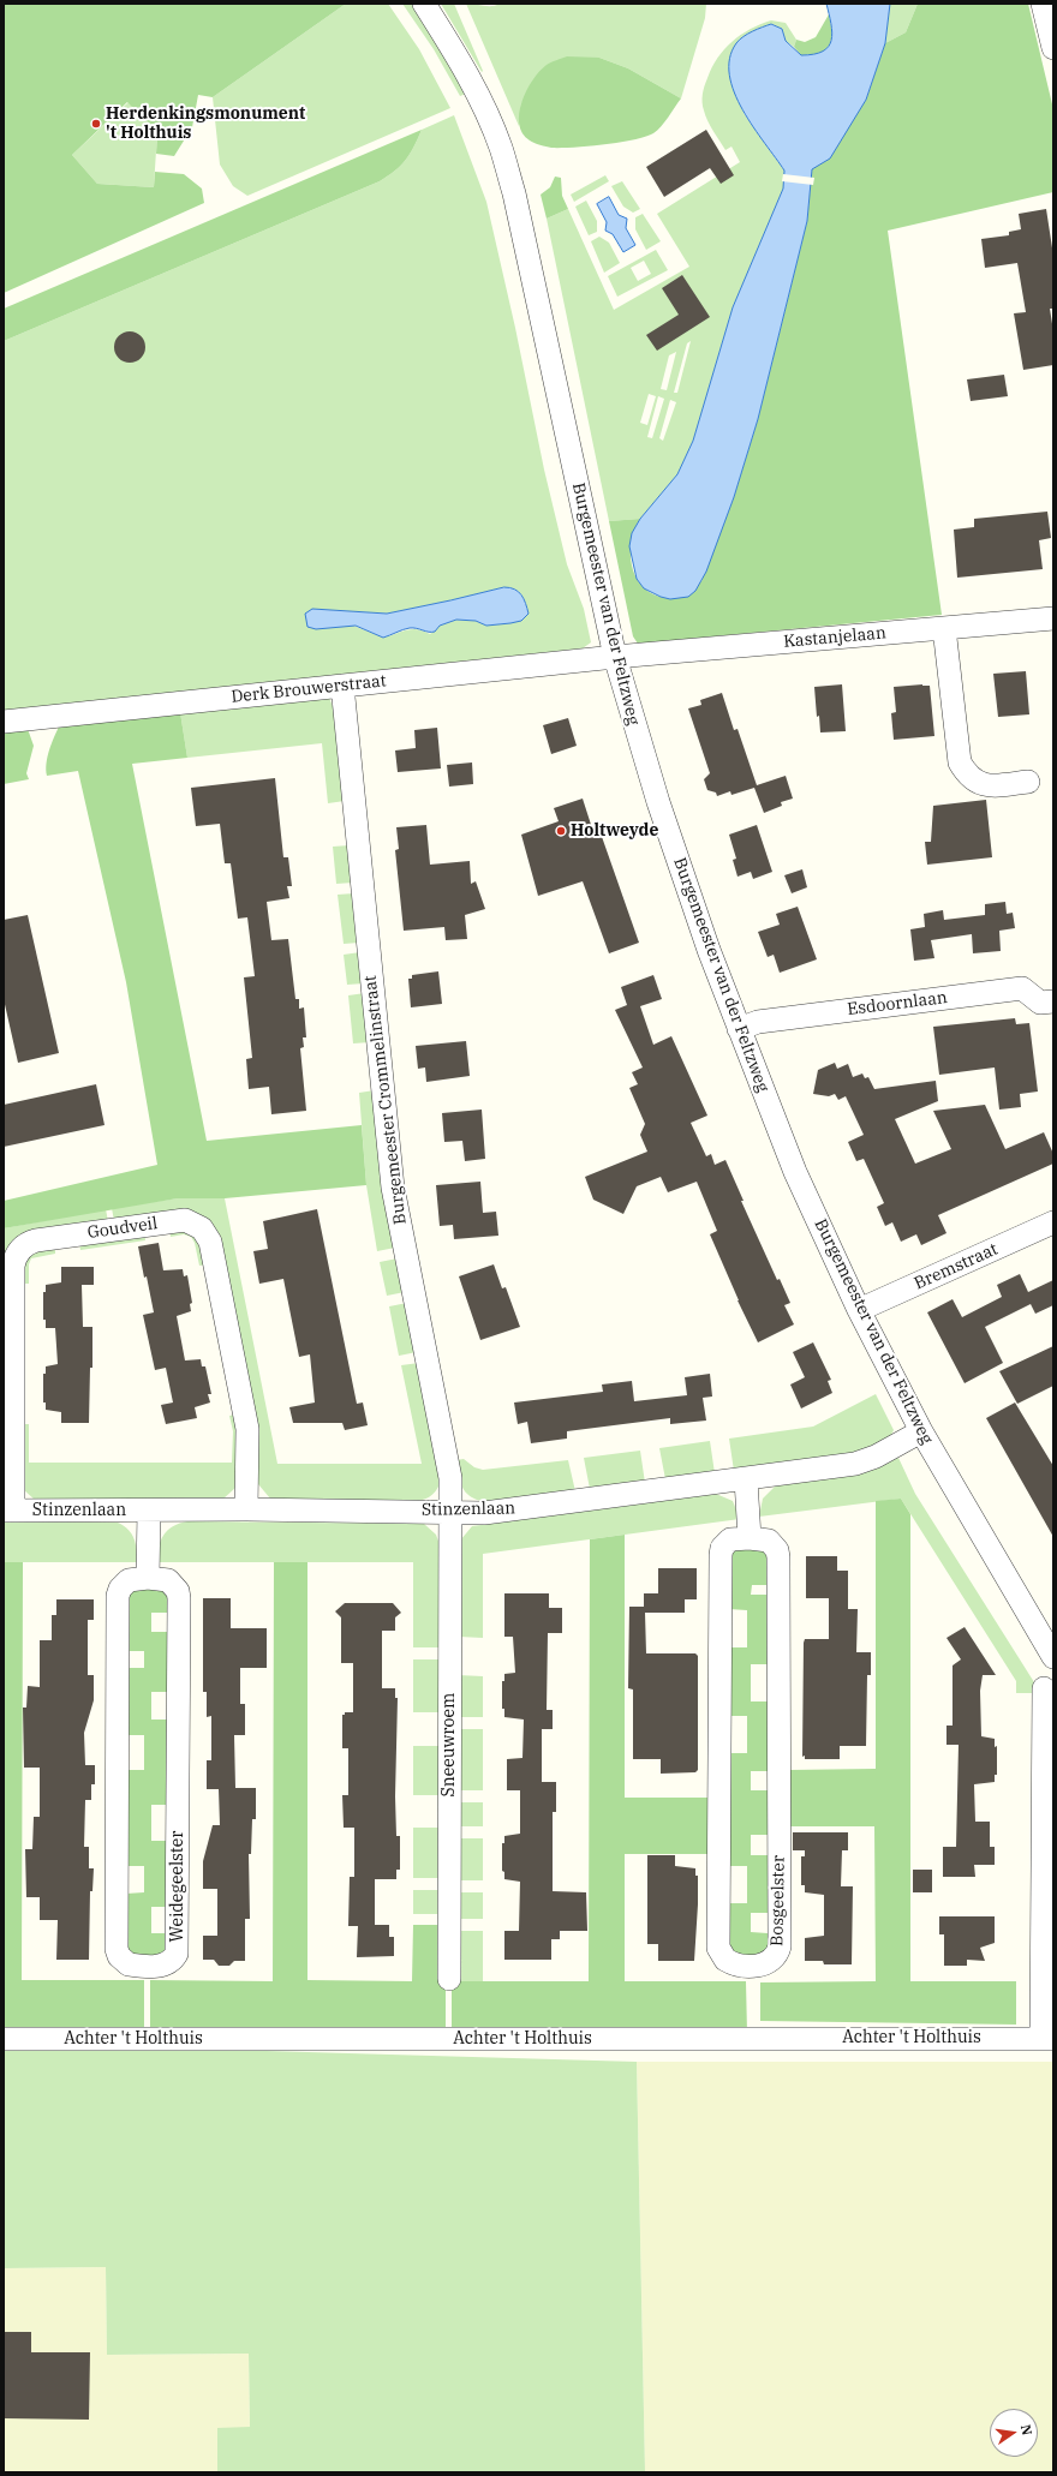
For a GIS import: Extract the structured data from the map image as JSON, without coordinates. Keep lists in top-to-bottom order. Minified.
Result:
{"streets":{"street":["Burgemeester van der Feltzweg","Kastanjelaan","Derk Brouwerstraat","Esdoornlaan","Burgemeester Crommelinstraat","Goudveil","Bremstraat","Stinzenlaan","Sneeuwroem","Weidegeelster","Bosgeelster","Achter 't Holthuis"]},"crossings":[["Burgemeester van der Feltzweg","Kastanjelaan"],["Burgemeester van der Feltzweg","Derk Brouwerstraat"],["Burgemeester van der Feltzweg","Esdoornlaan"],["Burgemeester van der Feltzweg","Bremstraat"],["Burgemeester van der Feltzweg","Stinzenlaan"],["Kastanjelaan","Derk Brouwerstraat"],["Derk Brouwerstraat","Burgemeester Crommelinstraat"],["Burgemeester Crommelinstraat","Stinzenlaan"],["Burgemeester Crommelinstraat","Sneeuwroem"],["Goudveil","Stinzenlaan"],["Stinzenlaan","Sneeuwroem"]],"places":["Herdenkingsmonument 't Holthuis","Holtweyde"],"north":"right"}
